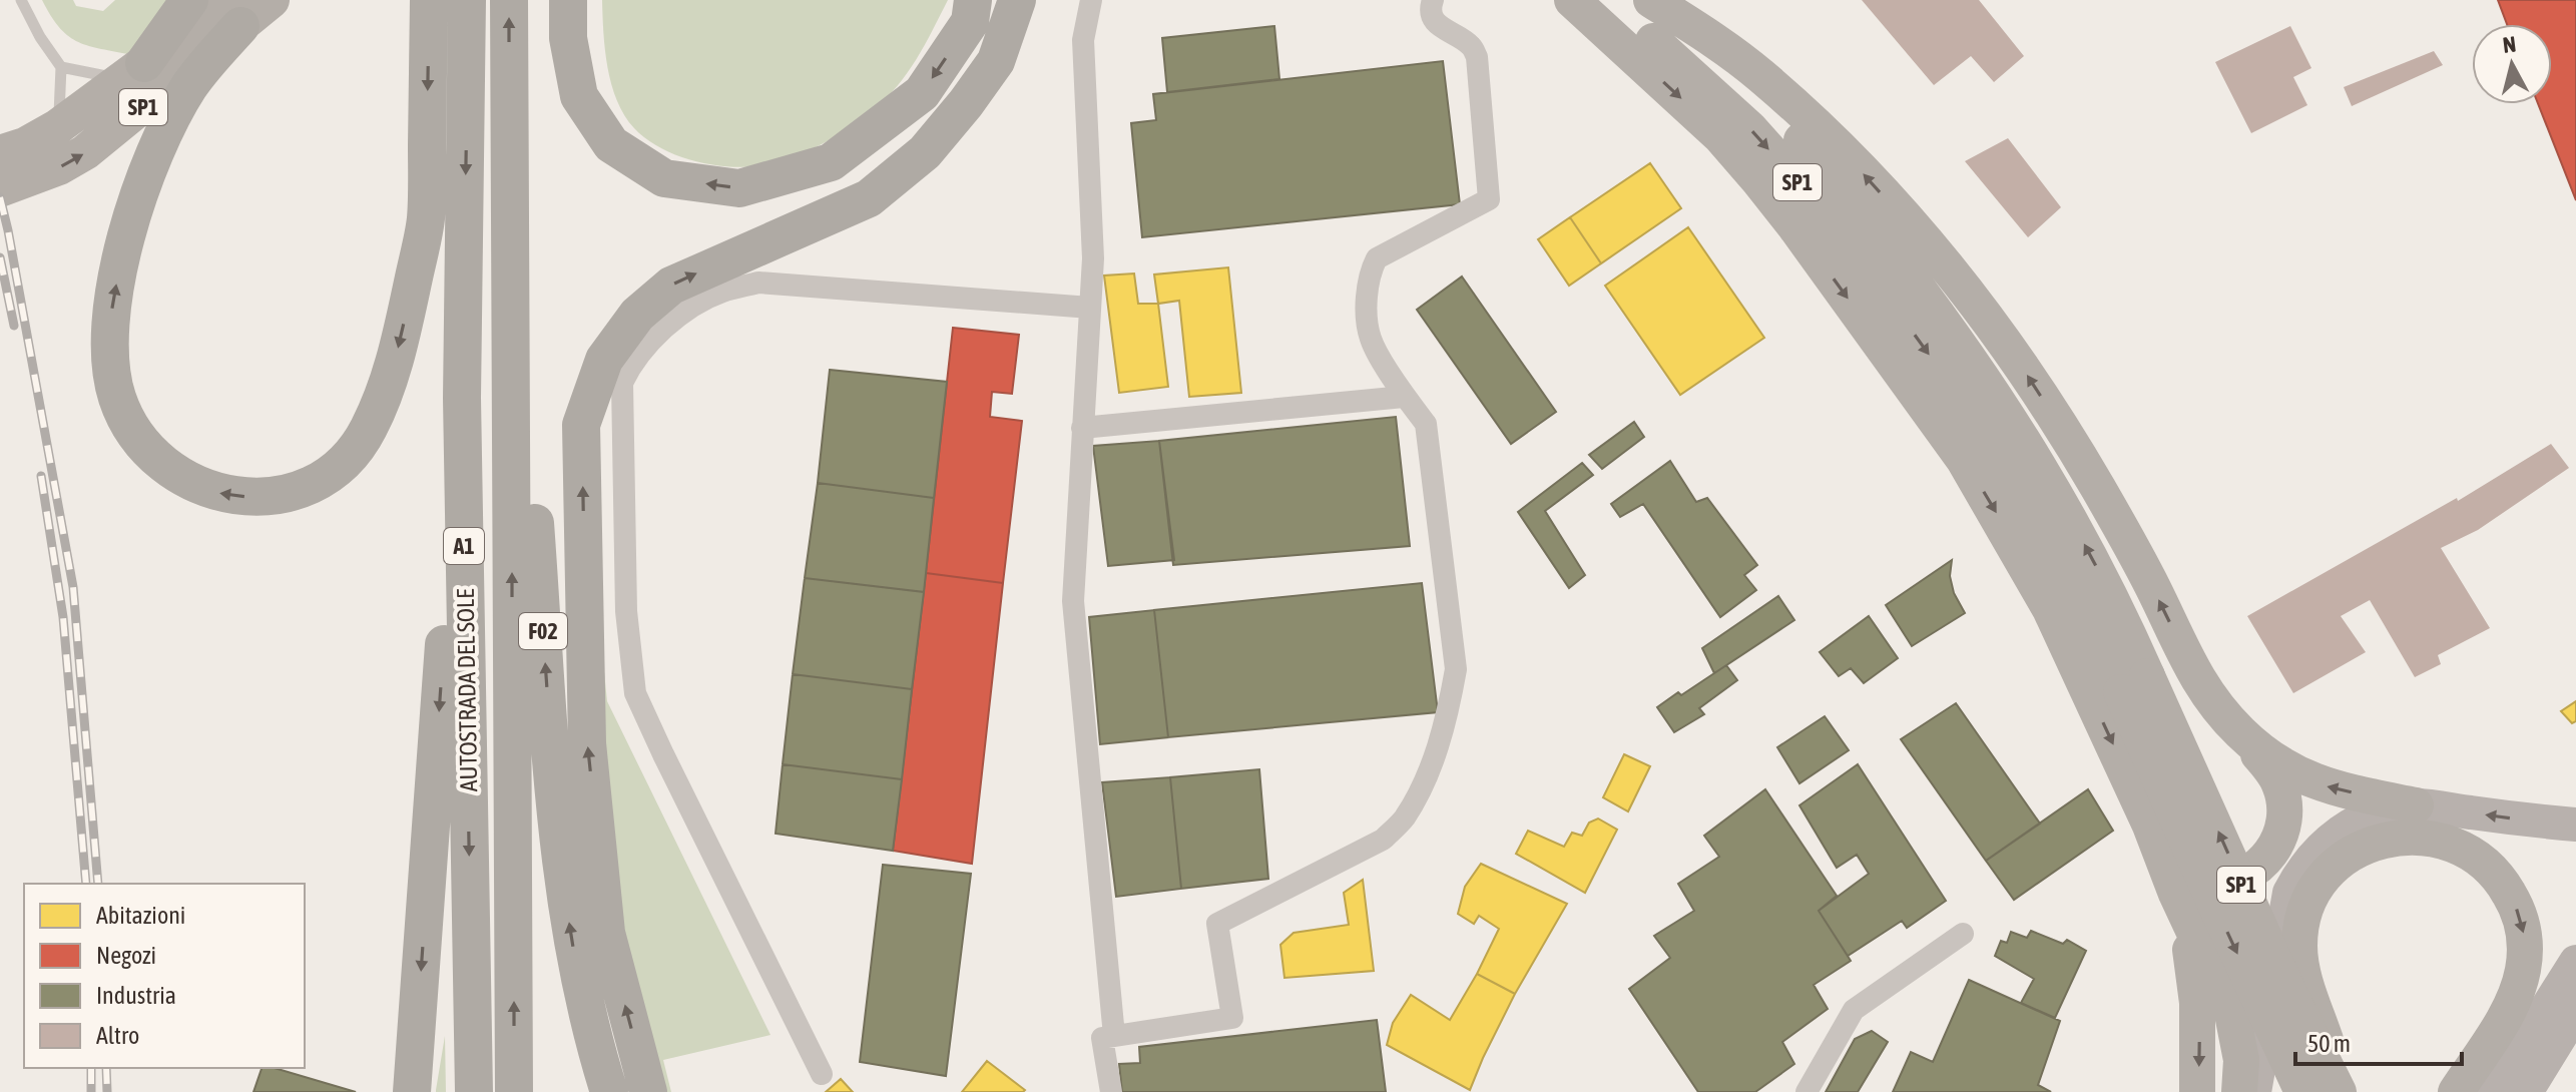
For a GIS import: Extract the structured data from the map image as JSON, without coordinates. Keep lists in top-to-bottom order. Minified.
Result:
{"streets":{"highway":["SP1","A1","F02","AUTOSTRADA DEL SOLE"]},"crossings":[["F02","AUTOSTRADA DEL SOLE"]],"legend":["Abitazioni","Negozi","Industria","Altro"],"scale_bar":"50 m","north":"top"}
